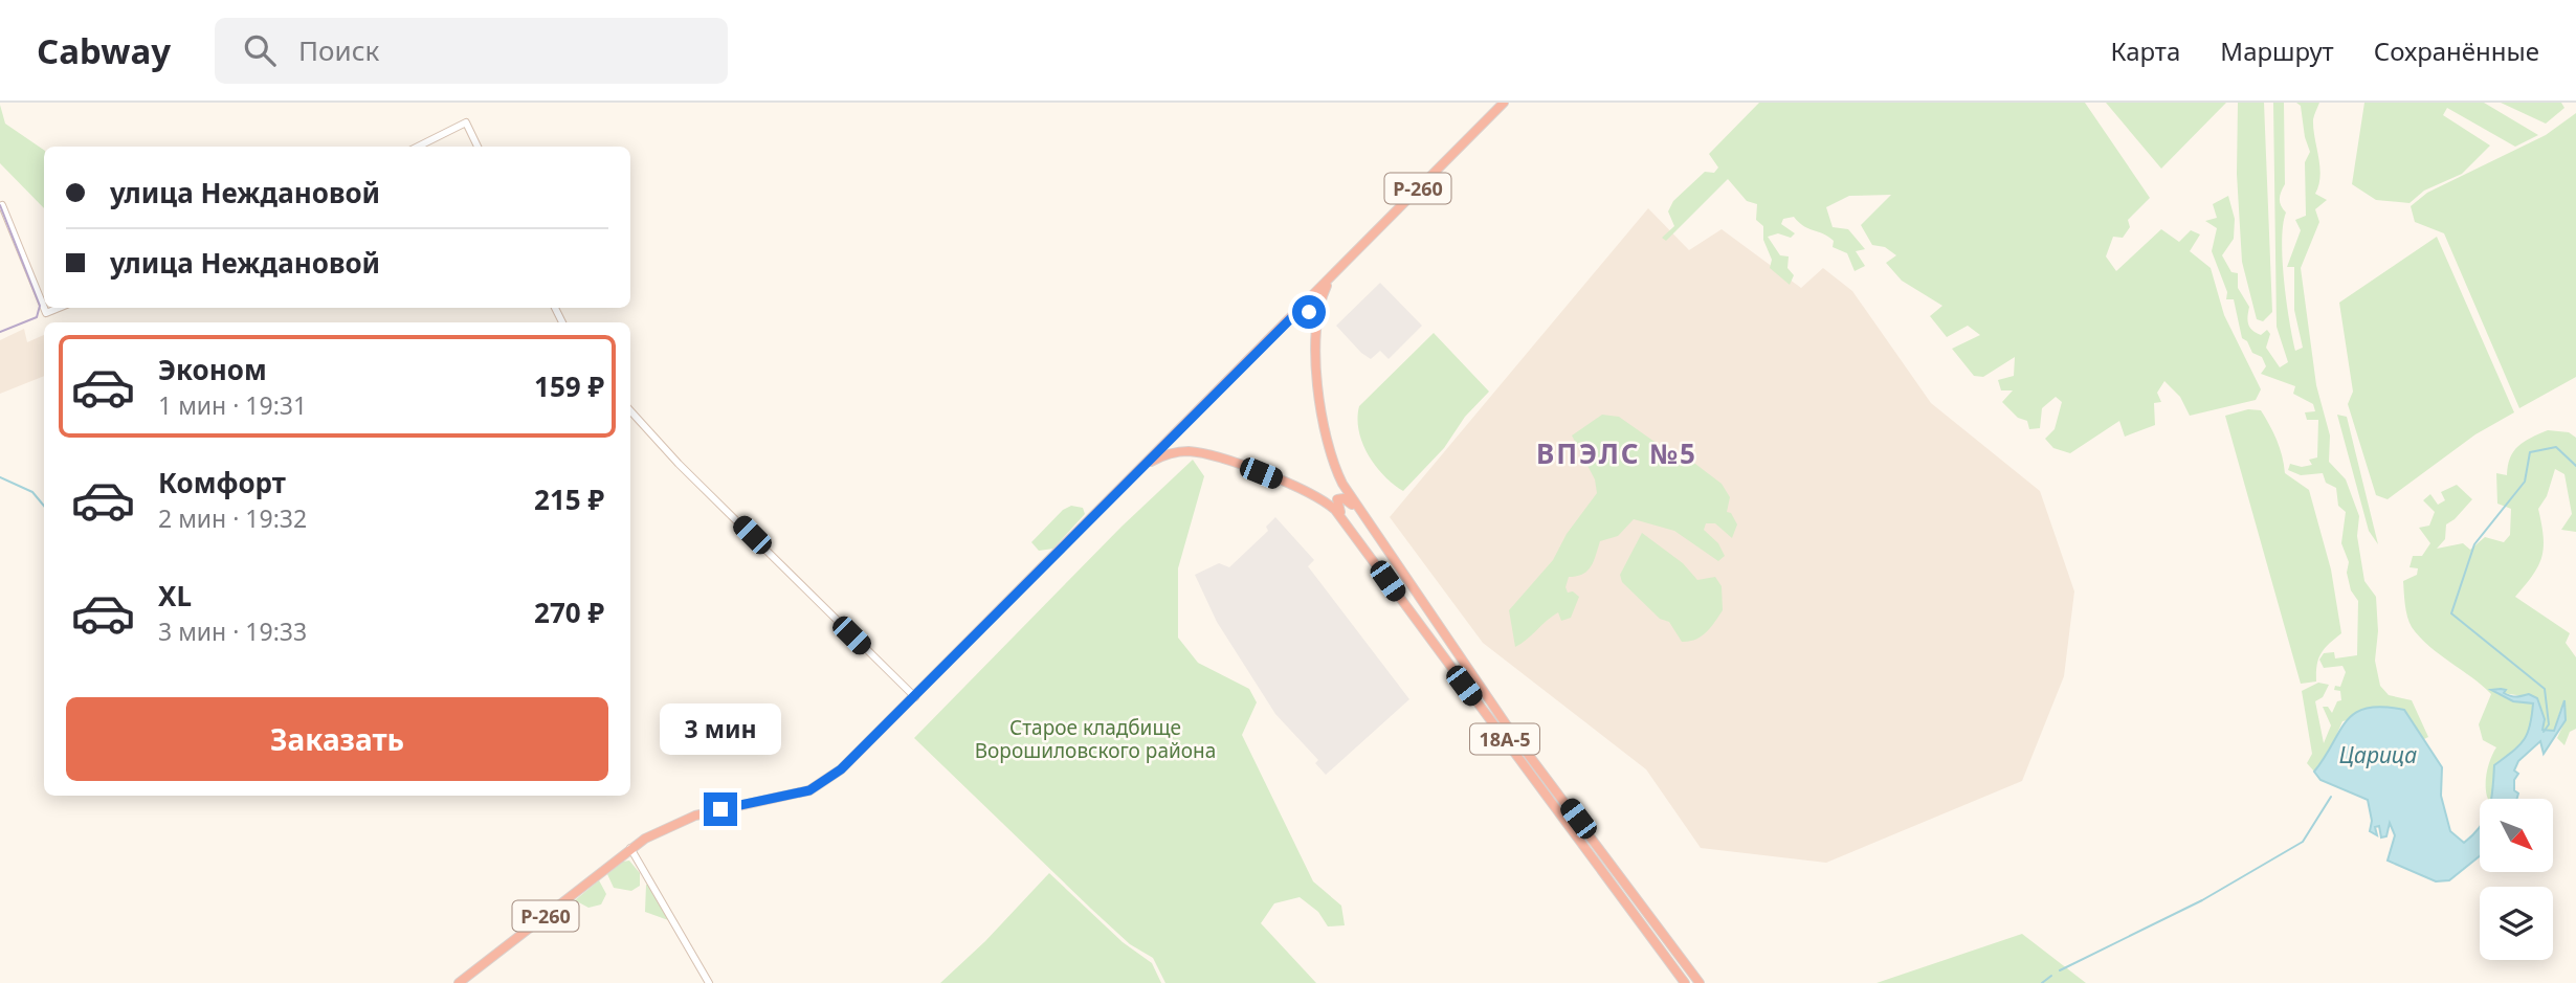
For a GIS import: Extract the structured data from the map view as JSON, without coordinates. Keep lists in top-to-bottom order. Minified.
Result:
{"streets":{"highway":["Р-260","18А-5"]},"crossings":[["Р-260","18А-5"]],"districts":["ВПЭЛС №5"],"water":["Царица"],"parks":["Старое кладбище Ворошиловского района"],"north":"bottom right","page":{"header":"Cabway","search":"Поиск","nav":["Карта","Маршрут","Сохранённые"],"banner":["улица Неждановой","улица Неждановой"],"list":[{"name":"Эконом","note":"1 мин · 19:31","value":"159 ₽"},{"name":"Комфорт","note":"2 мин · 19:32","value":"215 ₽"},{"name":"XL","note":"3 мин · 19:33","value":"270 ₽"}],"buttons":"Заказать","bubble":"3 мин"}}
